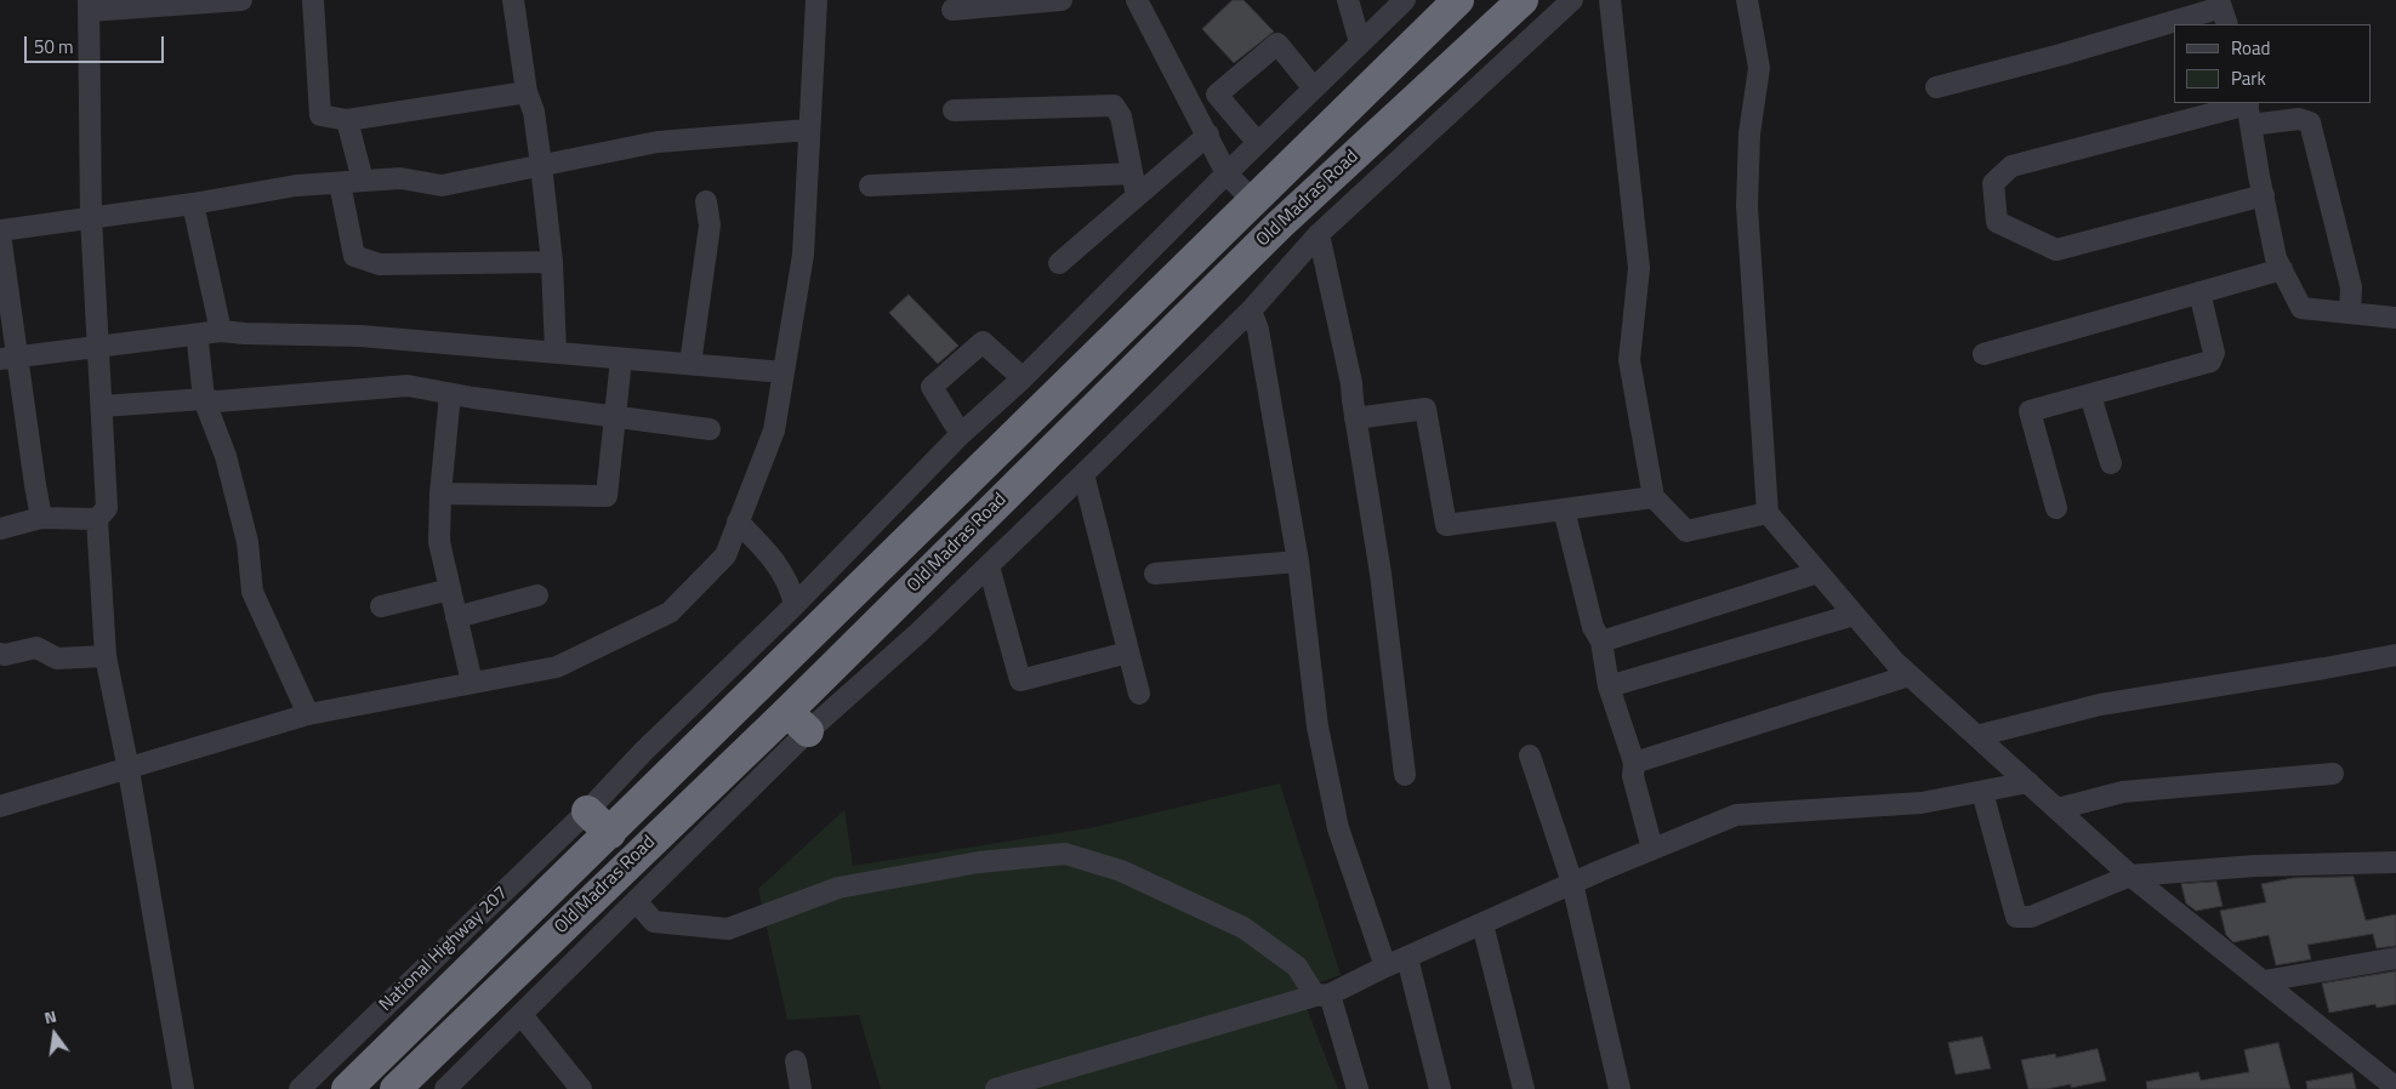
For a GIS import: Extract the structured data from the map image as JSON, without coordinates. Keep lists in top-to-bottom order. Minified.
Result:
{"streets":{"highway":["Old Madras Road"],"street":["National Highway 207"]},"legend":["Road","Park"],"scale_bar":"50 m","north":"top"}
